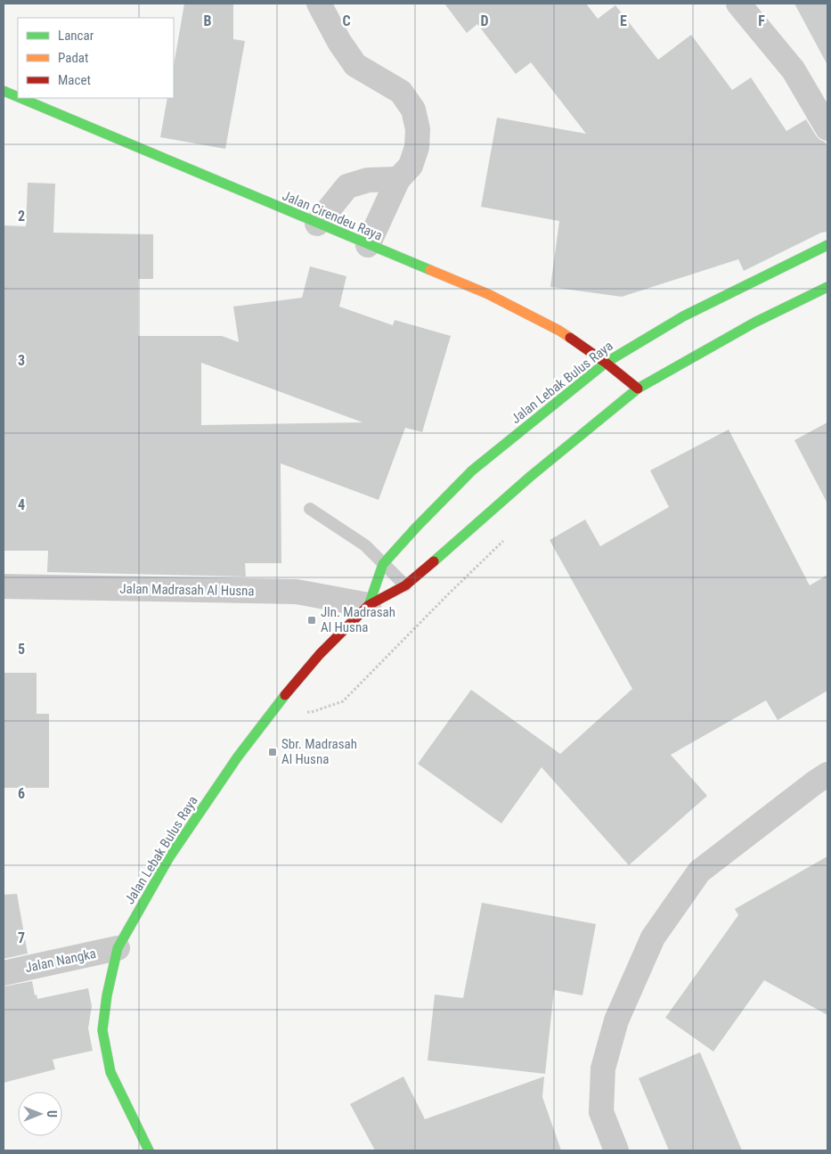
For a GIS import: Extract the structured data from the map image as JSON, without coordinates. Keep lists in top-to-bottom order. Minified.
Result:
{"streets":{"main road":["Jalan Cirendeu Raya","Jalan Lebak Bulus Raya"],"street":["Jalan Madrasah Al Husna","Jalan Nangka"]},"crossings":[["Jalan Cirendeu Raya","Jalan Lebak Bulus Raya"],["Jalan Lebak Bulus Raya","Jalan Madrasah Al Husna"],["Jalan Lebak Bulus Raya","Jalan Nangka"]],"places":{"transit":["Jln. Madrasah Al Husna","Sbr. Madrasah Al Husna"]},"legend":["Lancar","Padat","Macet"],"north":"right","grid":{"columns":["B","C","D","E","F"],"rows":["2","3","4","5","6","7"]}}
